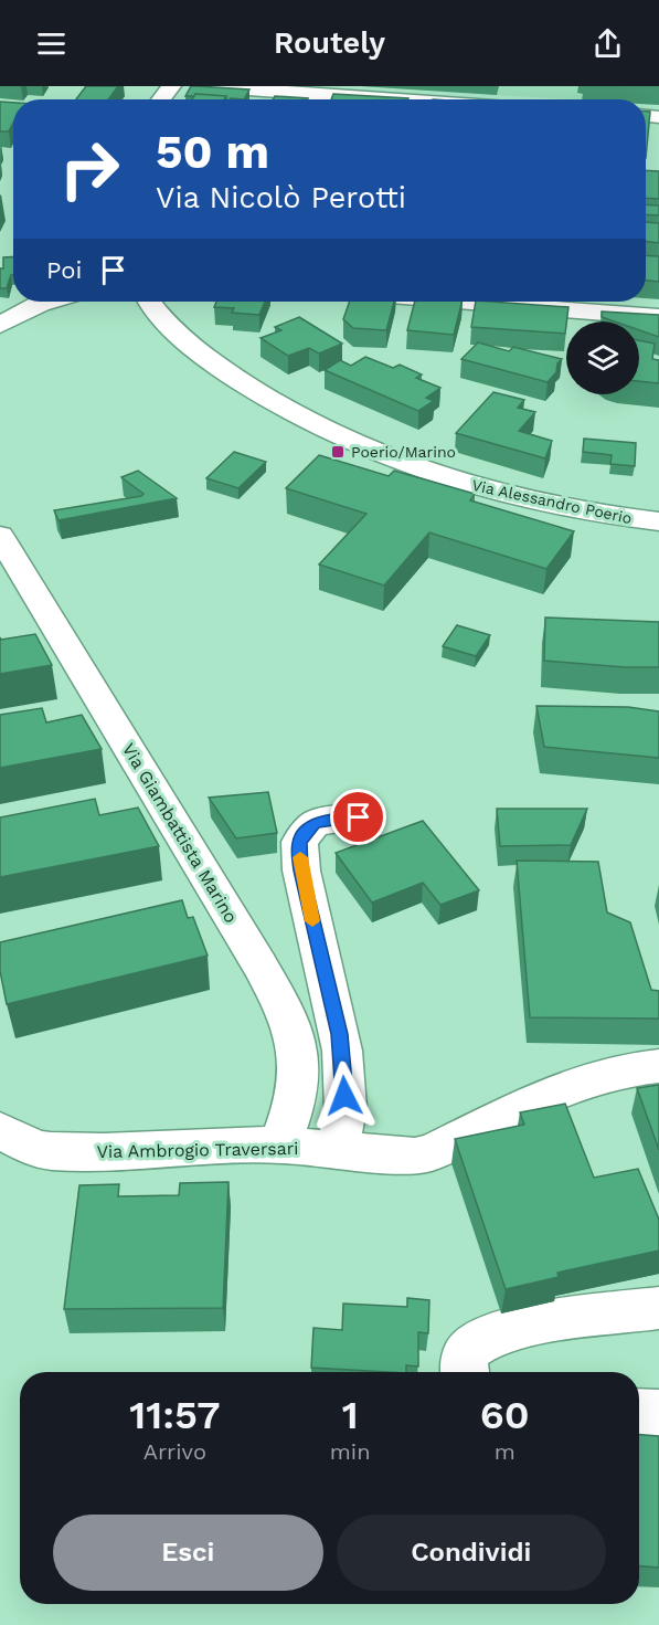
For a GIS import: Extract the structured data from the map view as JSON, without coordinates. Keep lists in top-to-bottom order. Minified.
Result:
{"streets":{"street":["Via Alessandro Poerio","Via Giambattista Marino","Via Ambrogio Traversari"]},"crossings":[["Via Giambattista Marino","Via Ambrogio Traversari"]],"places":{"transit":["Poerio/Marino"]},"page":{"header":"Routely","turn":["50 m","Via Nicolò Perotti"],"then":"Poi","eta":["11:57","Arrivo","1","min","60","m"],"buttons":["Esci","Condividi"]}}
